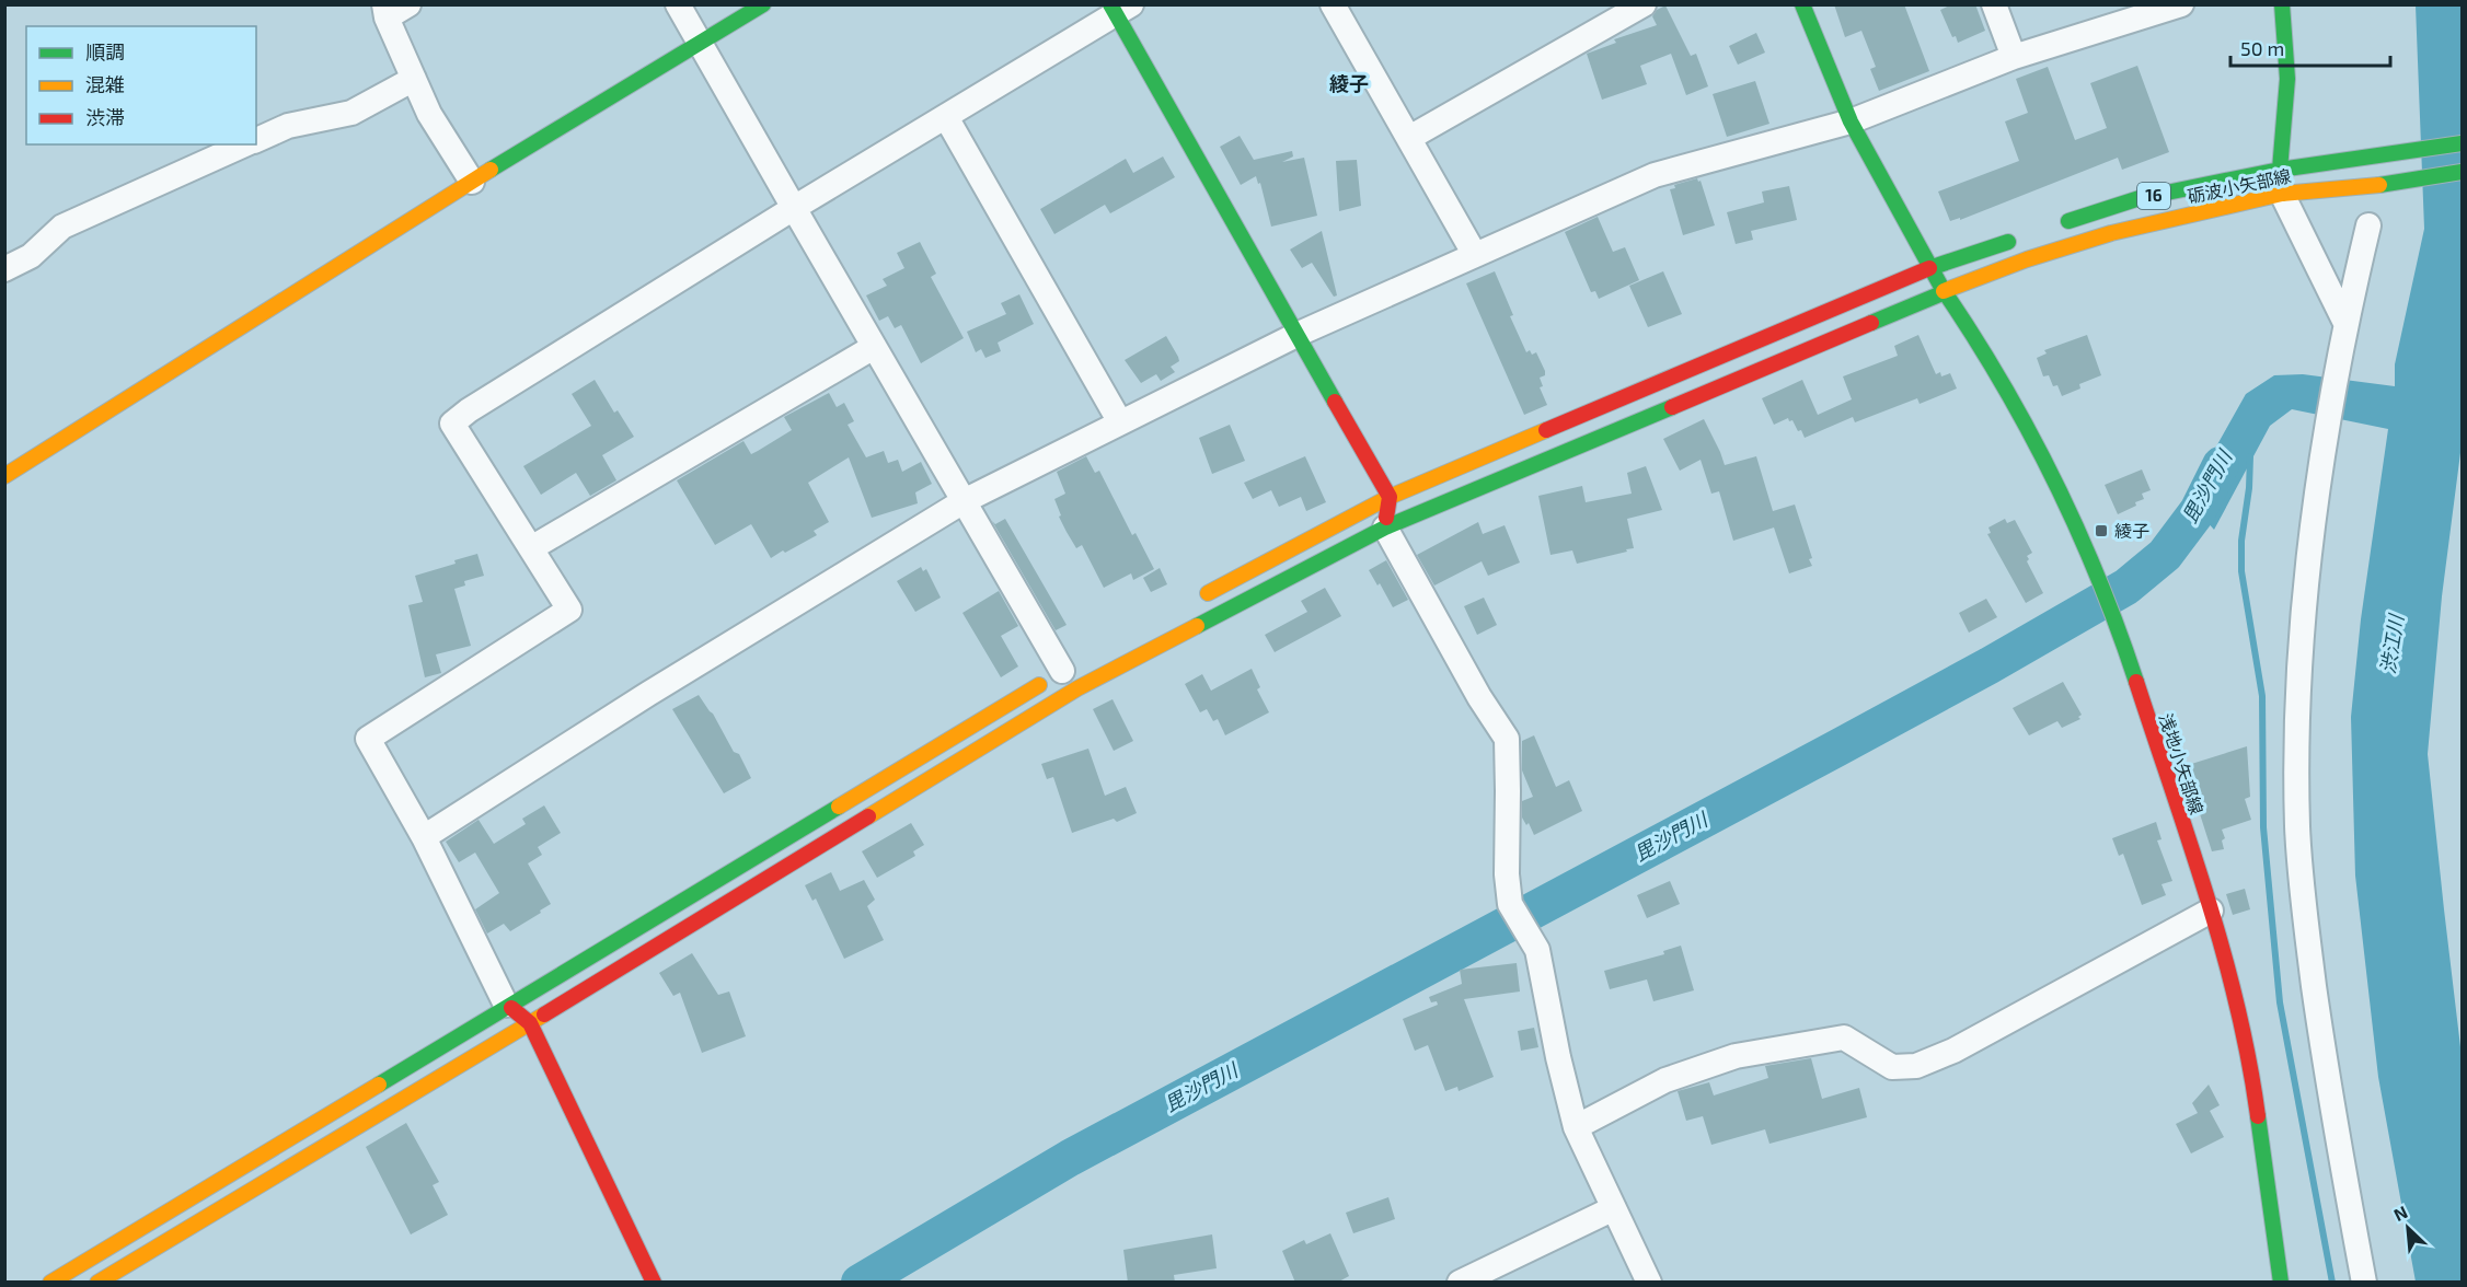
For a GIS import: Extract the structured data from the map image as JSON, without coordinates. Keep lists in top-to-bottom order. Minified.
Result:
{"streets":{"street":["砺波小矢部線","16","浅地小矢部線"]},"crossings":[["砺波小矢部線","浅地小矢部線"]],"districts":["綾子"],"water":["毘沙門川","渋江川"],"places":{"transit":["綾子"]},"legend":["順調","混雑","渋滞"],"scale_bar":"50 m","north":"top left"}
